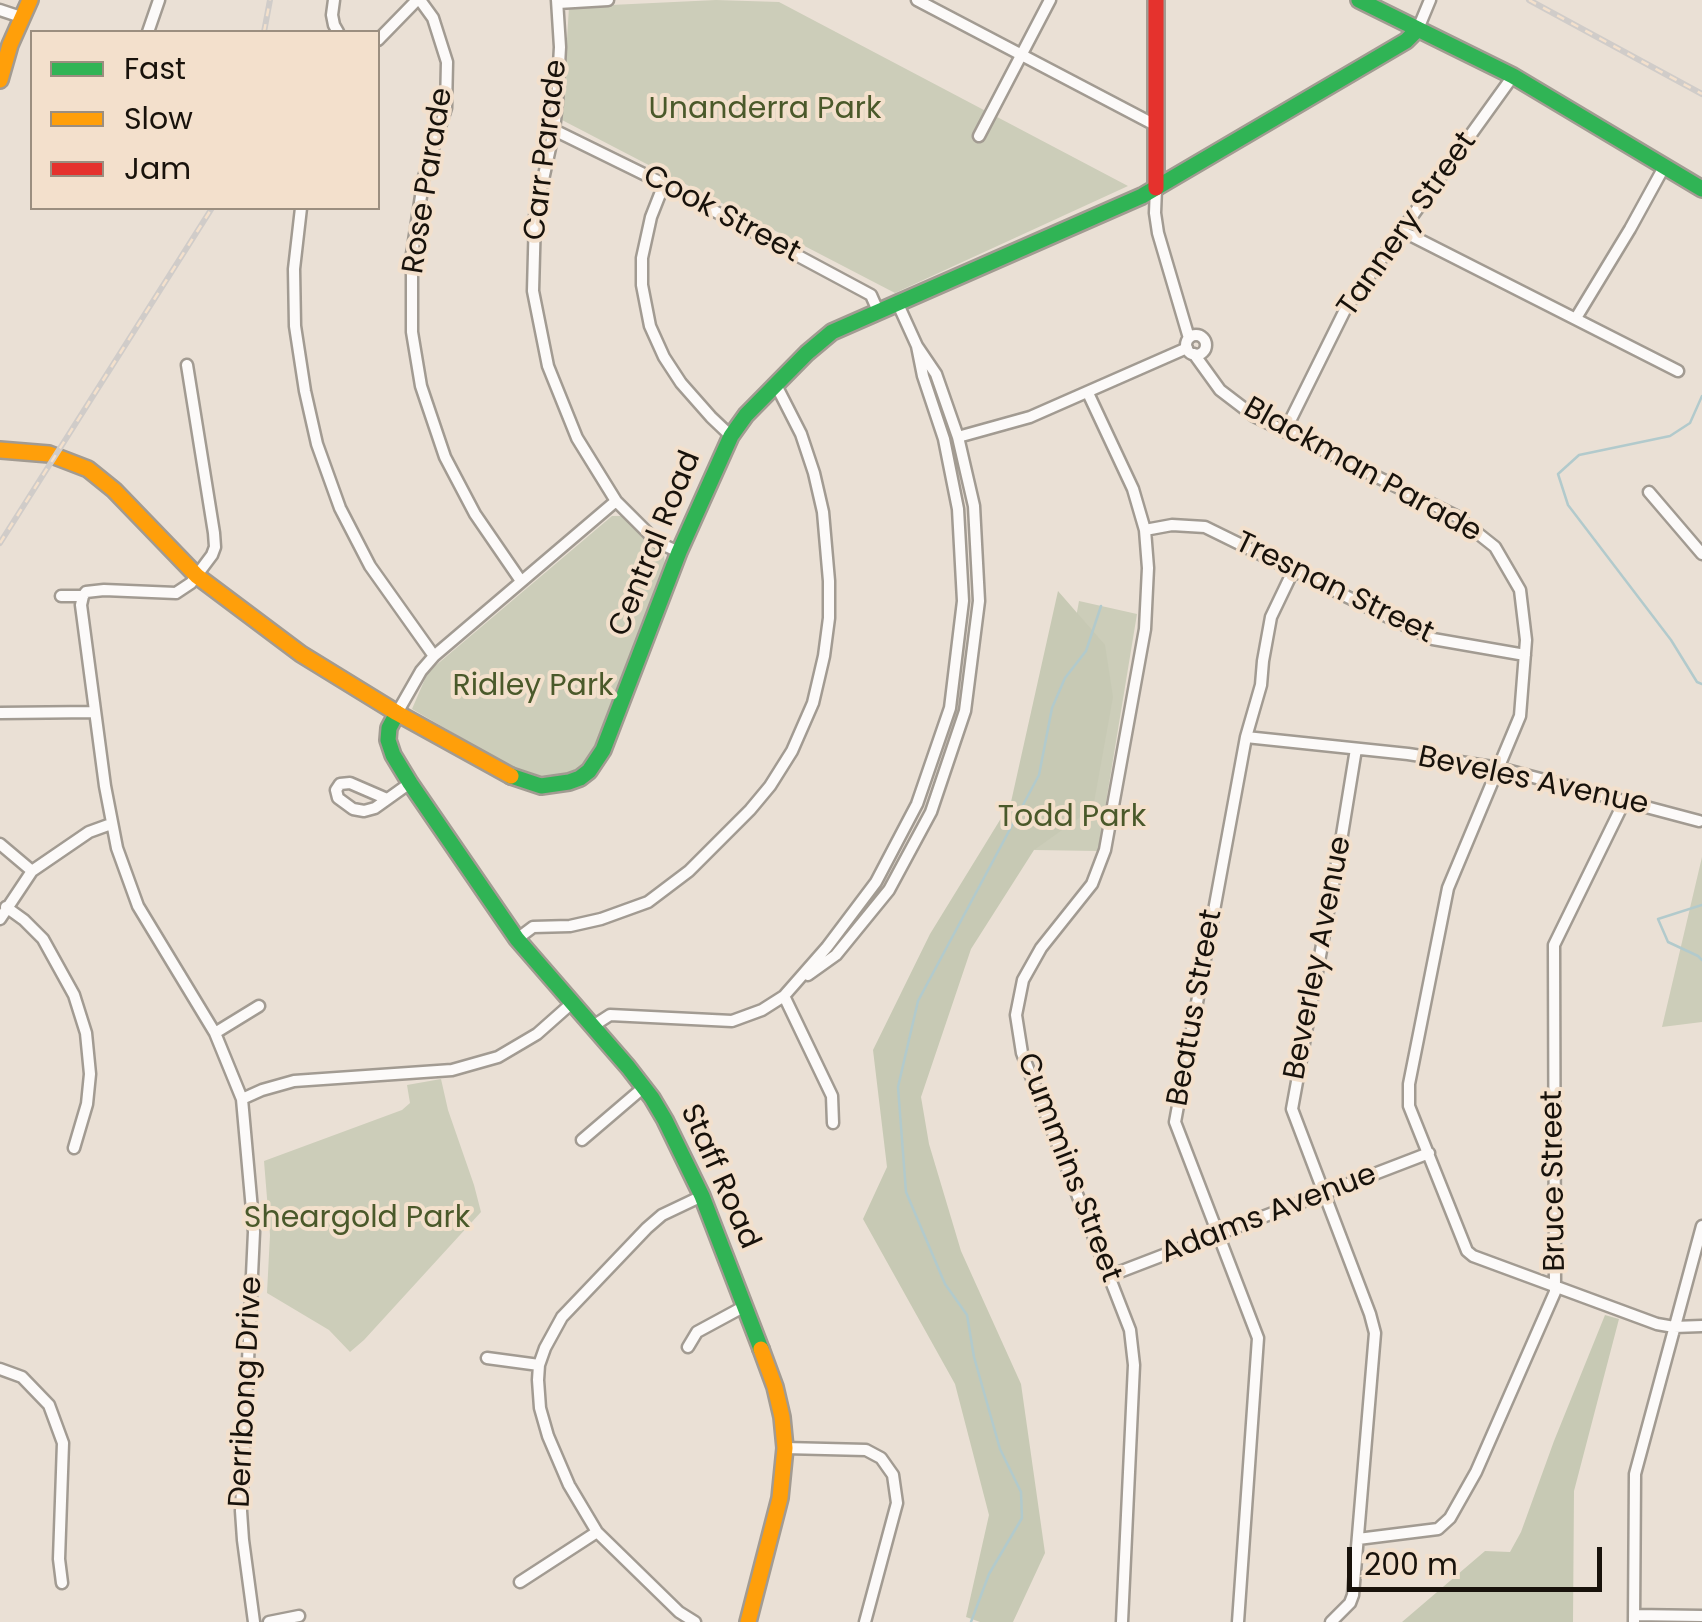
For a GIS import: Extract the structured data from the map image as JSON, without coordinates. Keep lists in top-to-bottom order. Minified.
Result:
{"streets":{"main road":["Central Road","Staff Road"],"street":["Carr Parade","Rose Parade","Cook Street","Tannery Street","Blackman Parade","Tresnan Street","Beveles Avenue","Beverley Avenue","Beatus Street","Cummins Street","Bruce Street","Adams Avenue","Derribong Drive"]},"crossings":[["Carr Parade","Cook Street"],["Carr Parade","Central Road"],["Cook Street","Central Road"],["Tannery Street","Blackman Parade"],["Blackman Parade","Central Road"],["Blackman Parade","Tresnan Street"],["Blackman Parade","Beveles Avenue"],["Blackman Parade","Bruce Street"],["Blackman Parade","Adams Avenue"],["Central Road","Staff Road"],["Tresnan Street","Beatus Street"],["Tresnan Street","Cummins Street"],["Beveles Avenue","Beverley Avenue"],["Beveles Avenue","Beatus Street"],["Beveles Avenue","Bruce Street"],["Beverley Avenue","Bruce Street"],["Beverley Avenue","Adams Avenue"],["Beatus Street","Adams Avenue"],["Cummins Street","Adams Avenue"]],"parks":["Unanderra Park","Ridley Park","Todd Park","Sheargold Park"],"legend":["Fast","Slow","Jam"],"scale_bar":"200 m"}
